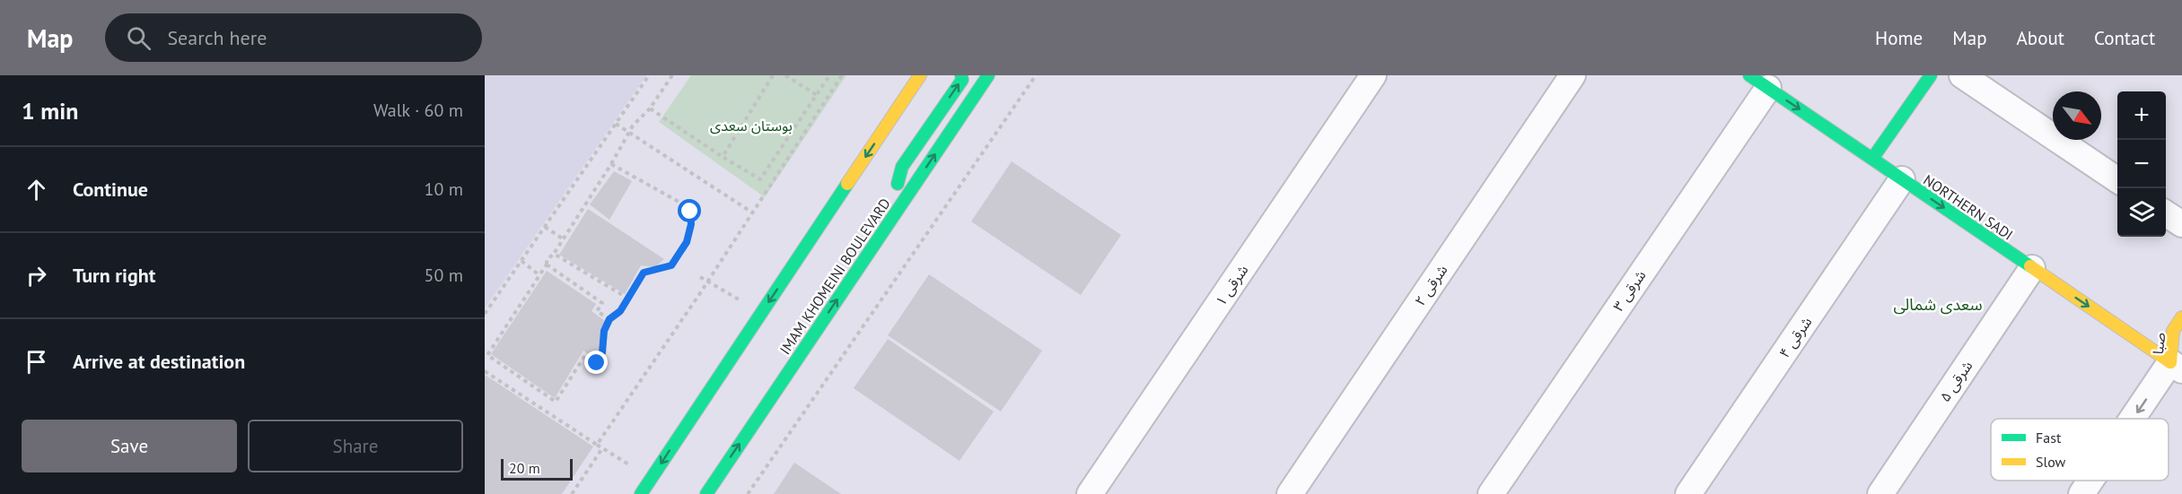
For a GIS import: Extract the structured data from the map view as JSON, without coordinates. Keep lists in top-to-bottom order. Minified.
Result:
{"streets":{"main road":["NORTHERN SADI","IMAM KHOMEINI BOULEVARD","صبا"],"street":["۱ شرقی","۲ شرقی","۳ شرقی","۴ شرقی","۵ شرقی"]},"crossings":[["NORTHERN SADI","۳ شرقی"],["NORTHERN SADI","۴ شرقی"],["NORTHERN SADI","صبا"],["NORTHERN SADI","۵ شرقی"]],"one_way":["NORTHERN SADI"],"districts":["سعدی شمالی"],"parks":["بوستان سعدی"],"legend":["Fast","Slow"],"scale_bar":"20 m","north":"bottom right","page":{"header":"Map","search":"Search here","nav":["Home","Map","About","Contact"],"heading":["1 min","Walk · 60 m"],"map_buttons":["+","−"],"list":[["Continue","10 m"],["Turn right","50 m"],"Arrive at destination"],"buttons":["Save","Share"],"scale":"20 m"}}
